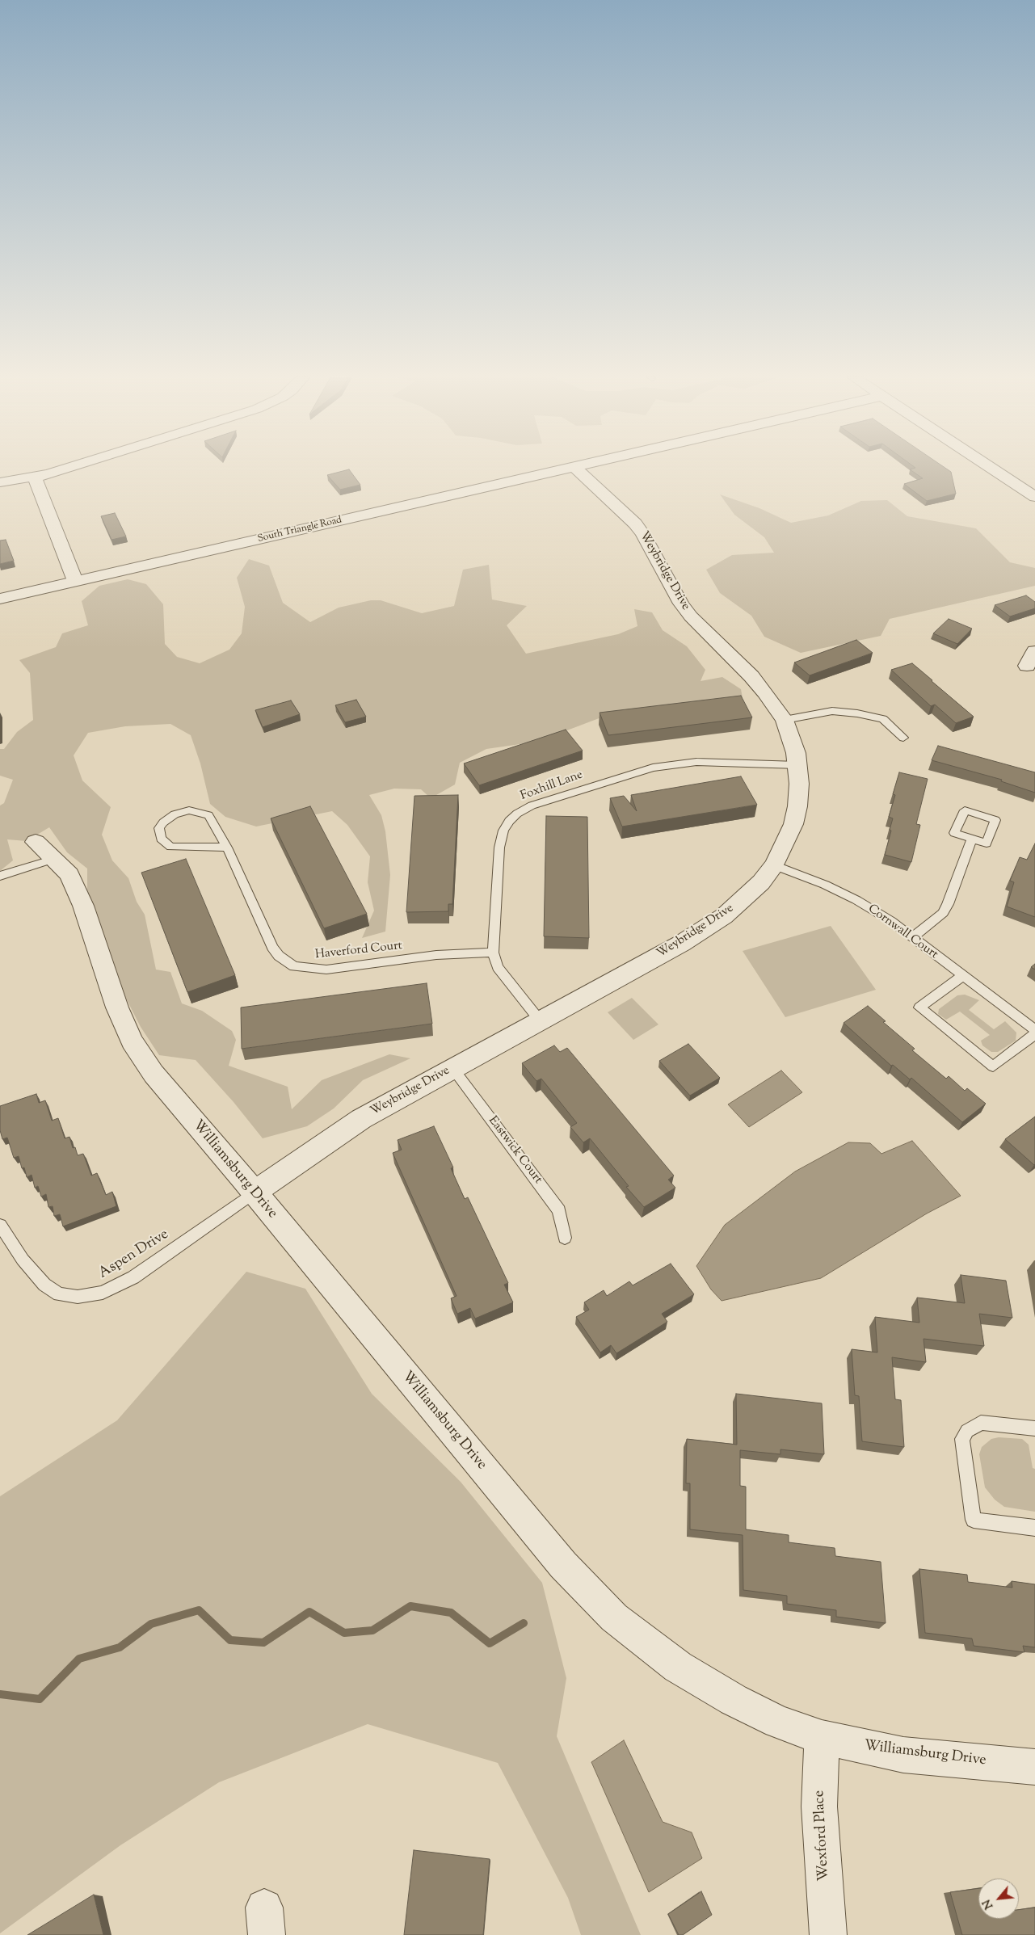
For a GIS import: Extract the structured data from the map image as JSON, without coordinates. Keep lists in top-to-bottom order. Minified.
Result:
{"streets":{"street":["South Triangle Road","Weybridge Drive","Williamsburg Drive","Wexford Place"],"lane":["Foxhill Lane","Cornwall Court","Haverford Court","Eastwick Court","Aspen Drive"]},"crossings":[["South Triangle Road","Weybridge Drive"],["Weybridge Drive","Foxhill Lane"],["Weybridge Drive","Cornwall Court"],["Weybridge Drive","Eastwick Court"],["Weybridge Drive","Williamsburg Drive"],["Weybridge Drive","Aspen Drive"],["Foxhill Lane","Haverford Court"],["Williamsburg Drive","Aspen Drive"],["Williamsburg Drive","Wexford Place"]],"north":"bottom left"}
